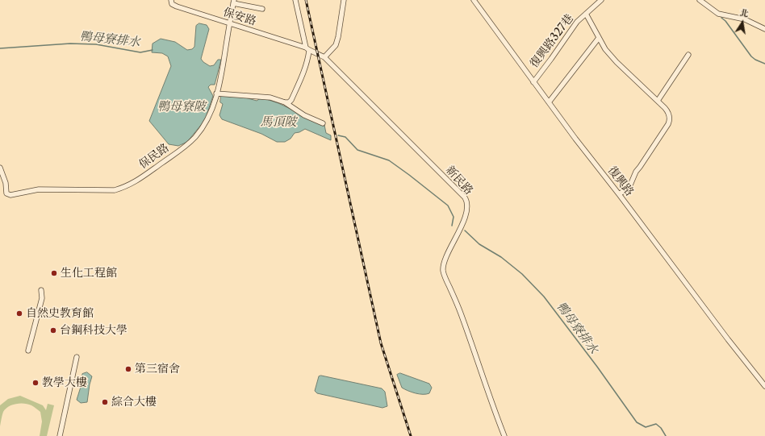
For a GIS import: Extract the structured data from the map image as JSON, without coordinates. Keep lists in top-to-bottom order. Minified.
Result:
{"streets":{"street":["保安路","復興路327巷","保民路","新民路","復興路"]},"crossings":[["保安路","保民路"],["保安路","新民路"],["復興路327巷","復興路"]],"water":["鴨母寮排水","鴨母寮陂","馬頂陂"],"places":["生化工程館","自然史教育館","台鋼科技大學","第三宿舍","教學大樓","綜合大樓"],"north":"top"}
